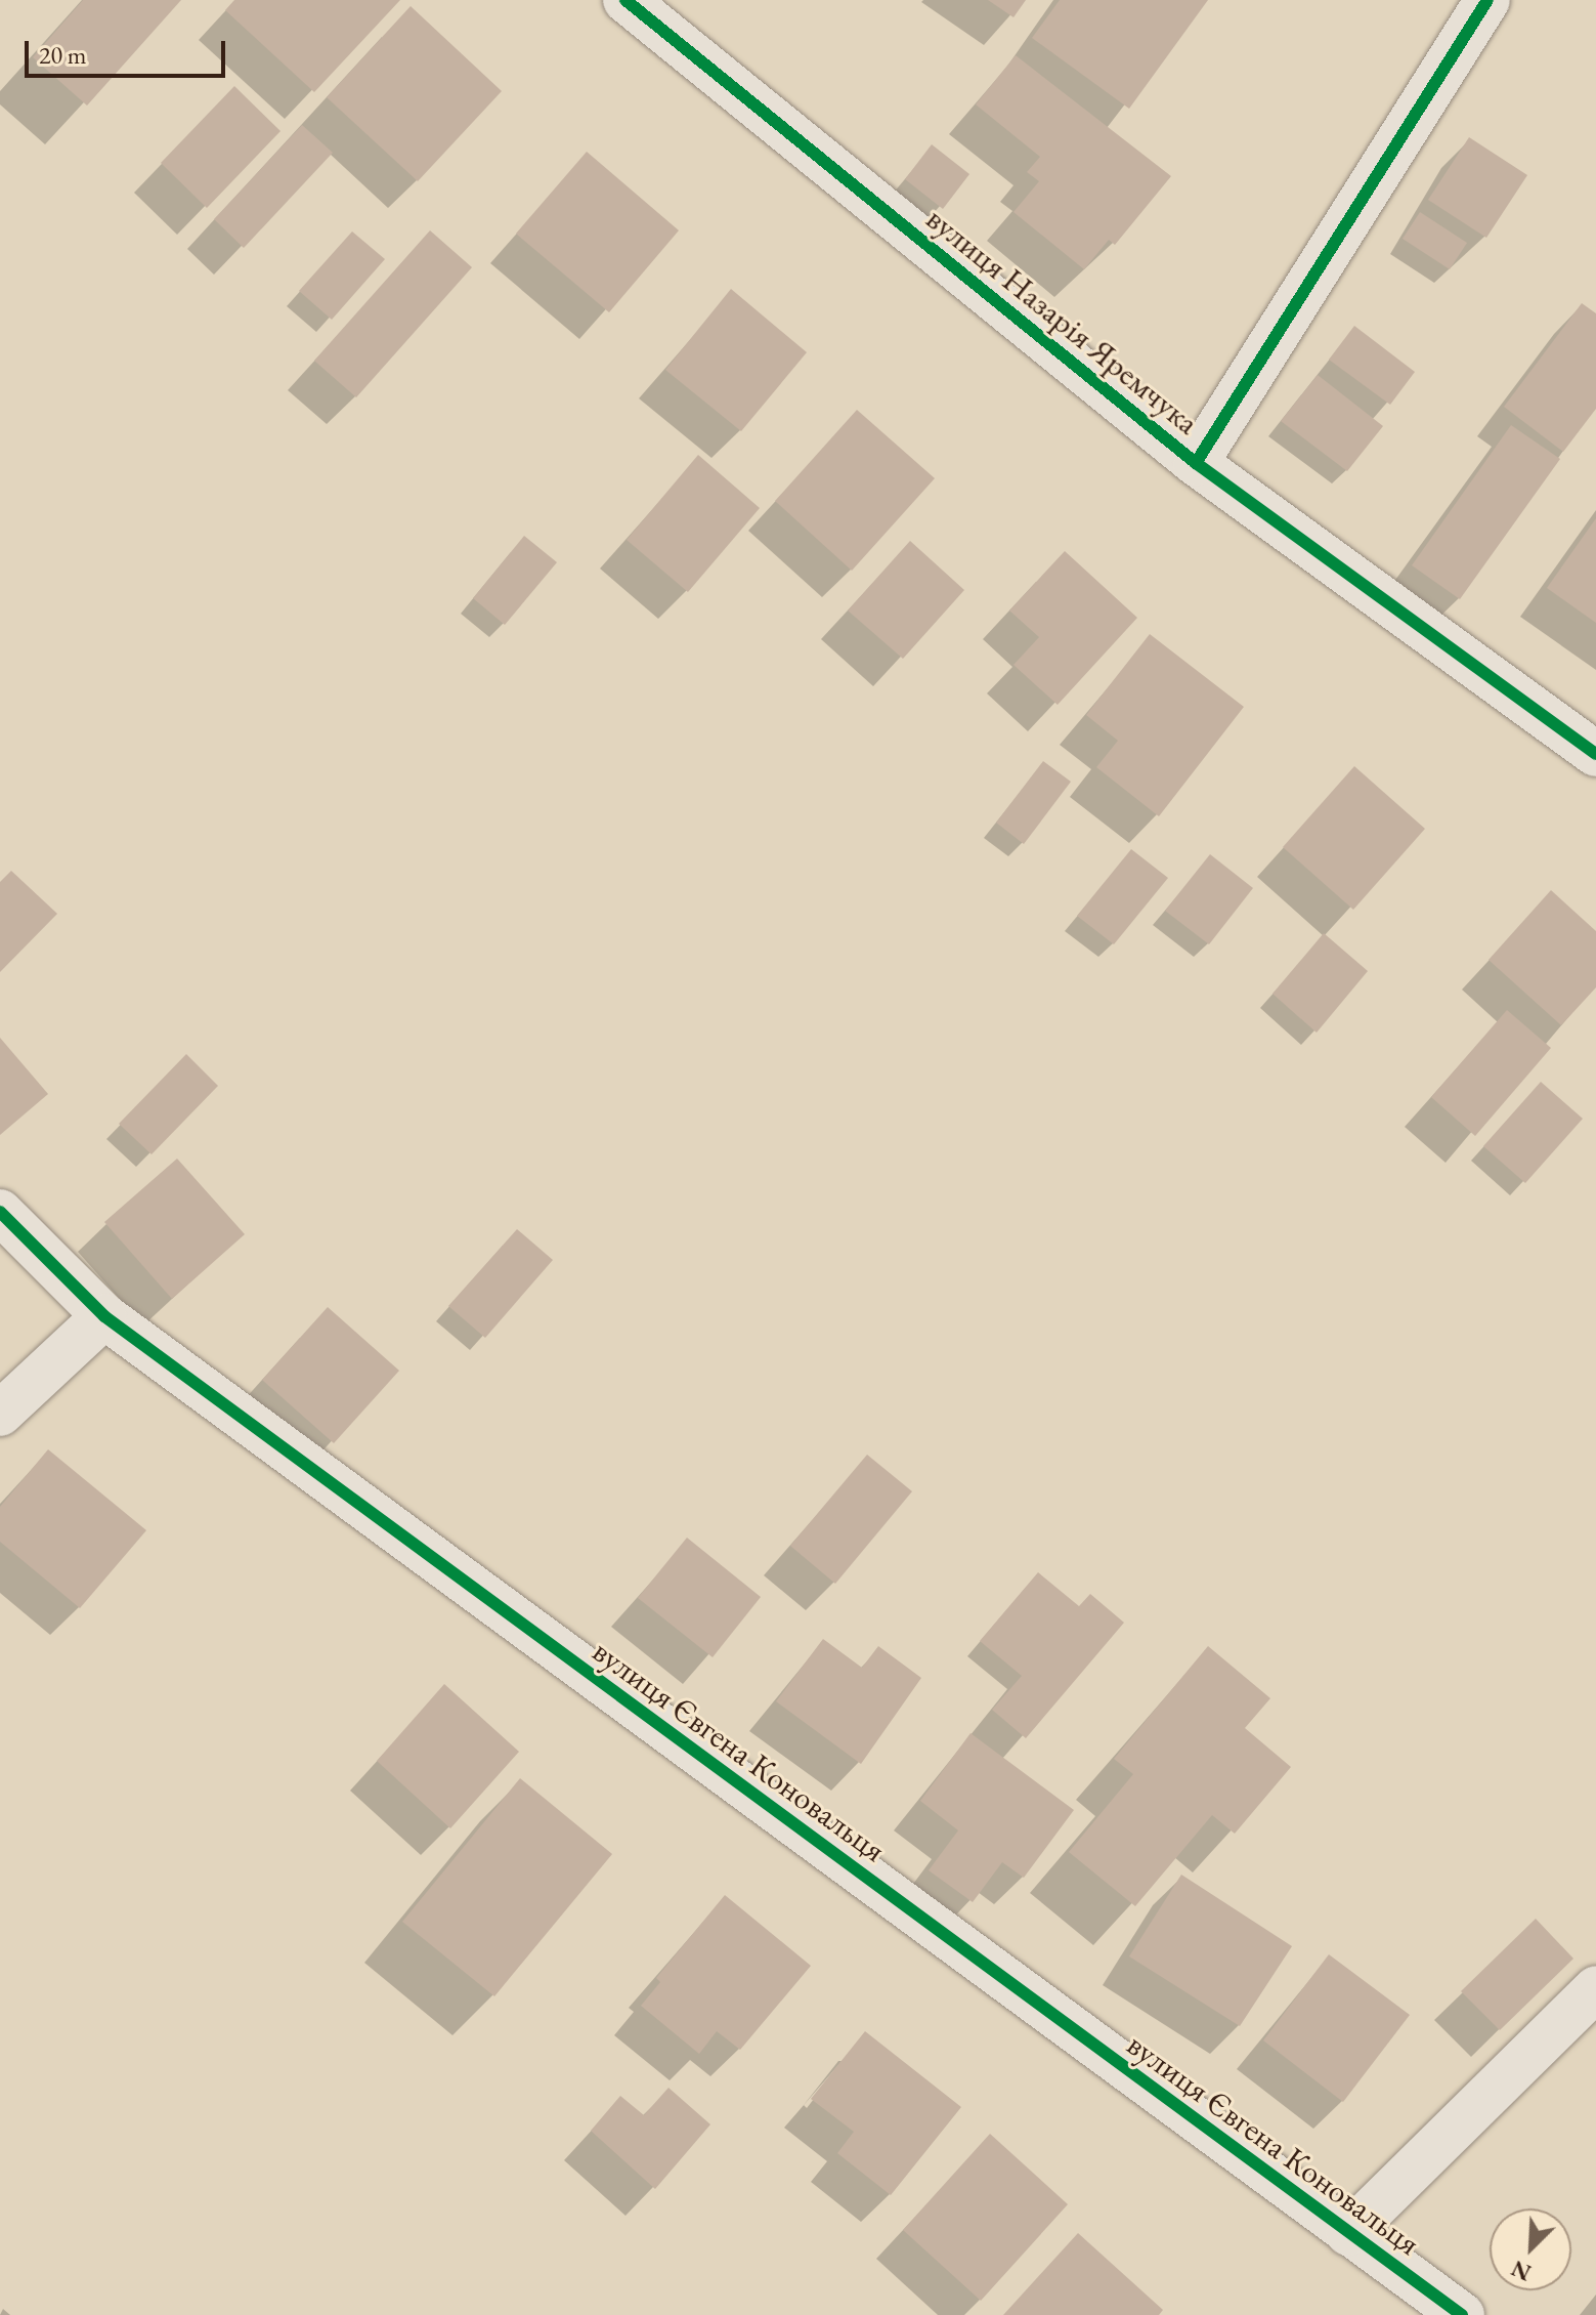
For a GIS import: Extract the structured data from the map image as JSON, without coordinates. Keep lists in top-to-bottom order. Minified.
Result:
{"streets":{"street":["вулиця Назарія Яремчука","вулиця Євгена Коновальця"]},"scale_bar":"20 m","north":"bottom left"}
